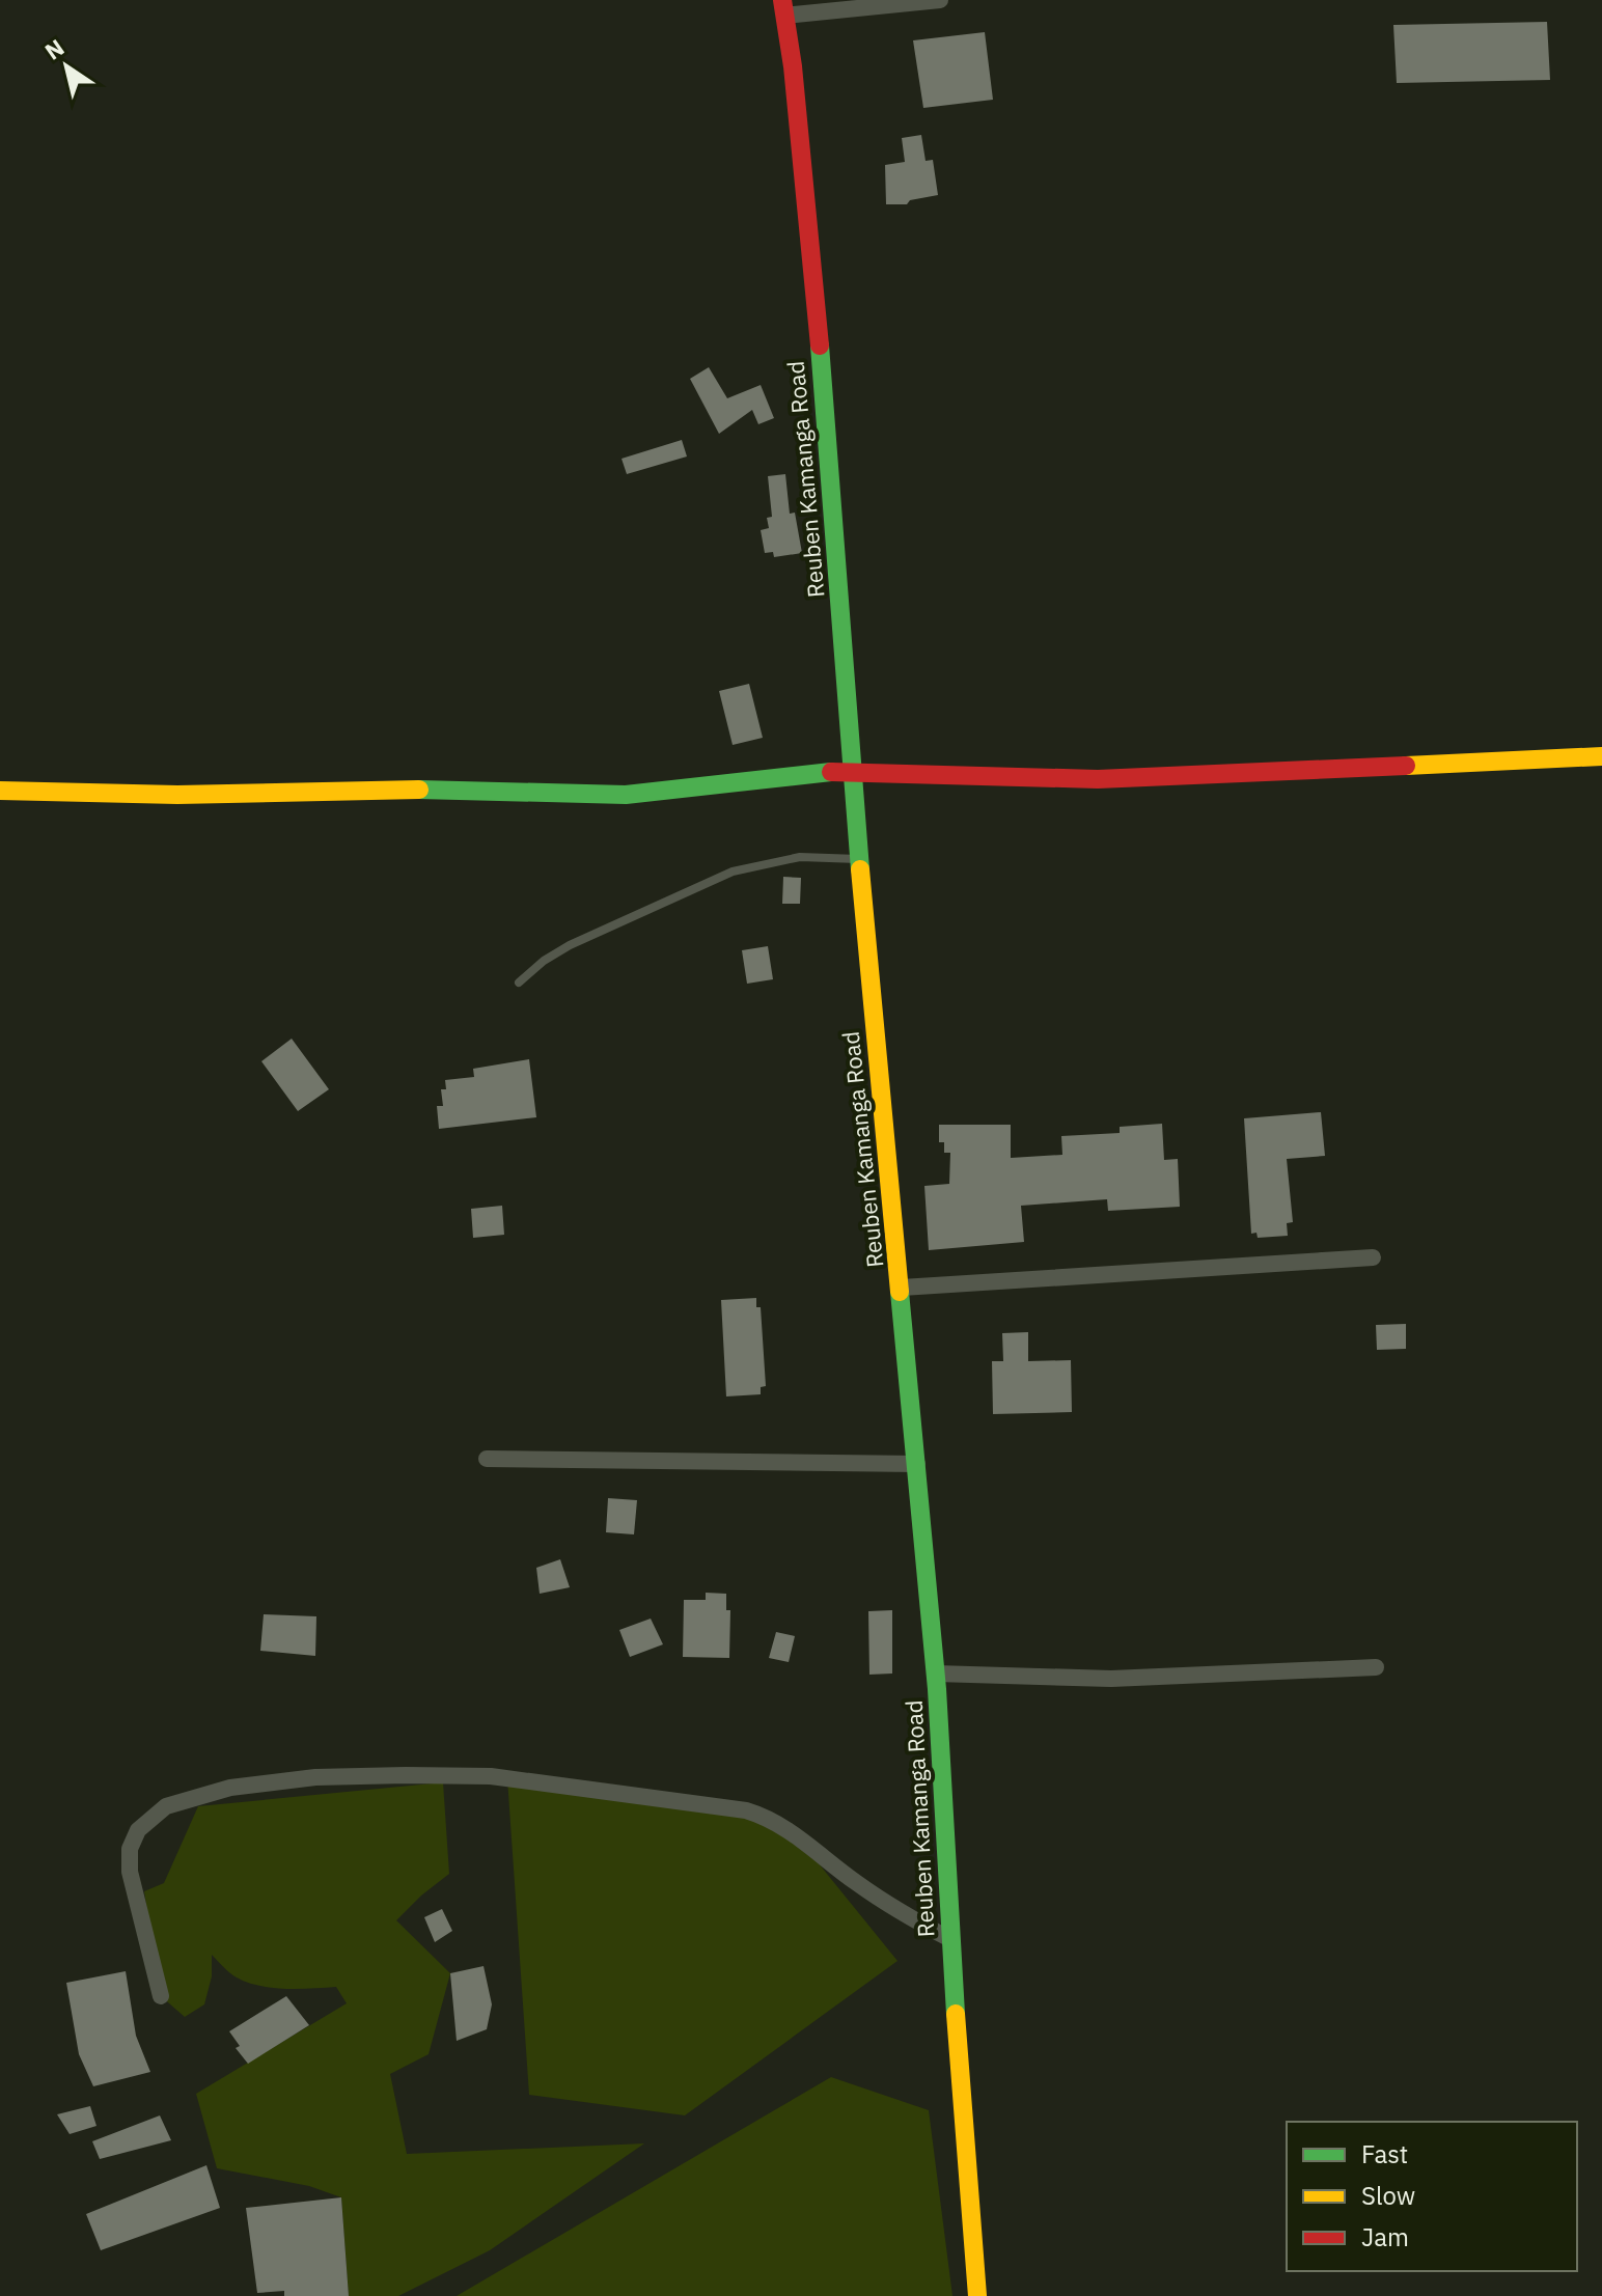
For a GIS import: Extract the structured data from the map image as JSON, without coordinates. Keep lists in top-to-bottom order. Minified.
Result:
{"streets":{"street":["Reuben Kamanga Road"]},"legend":["Fast","Slow","Jam"],"north":"top left"}
